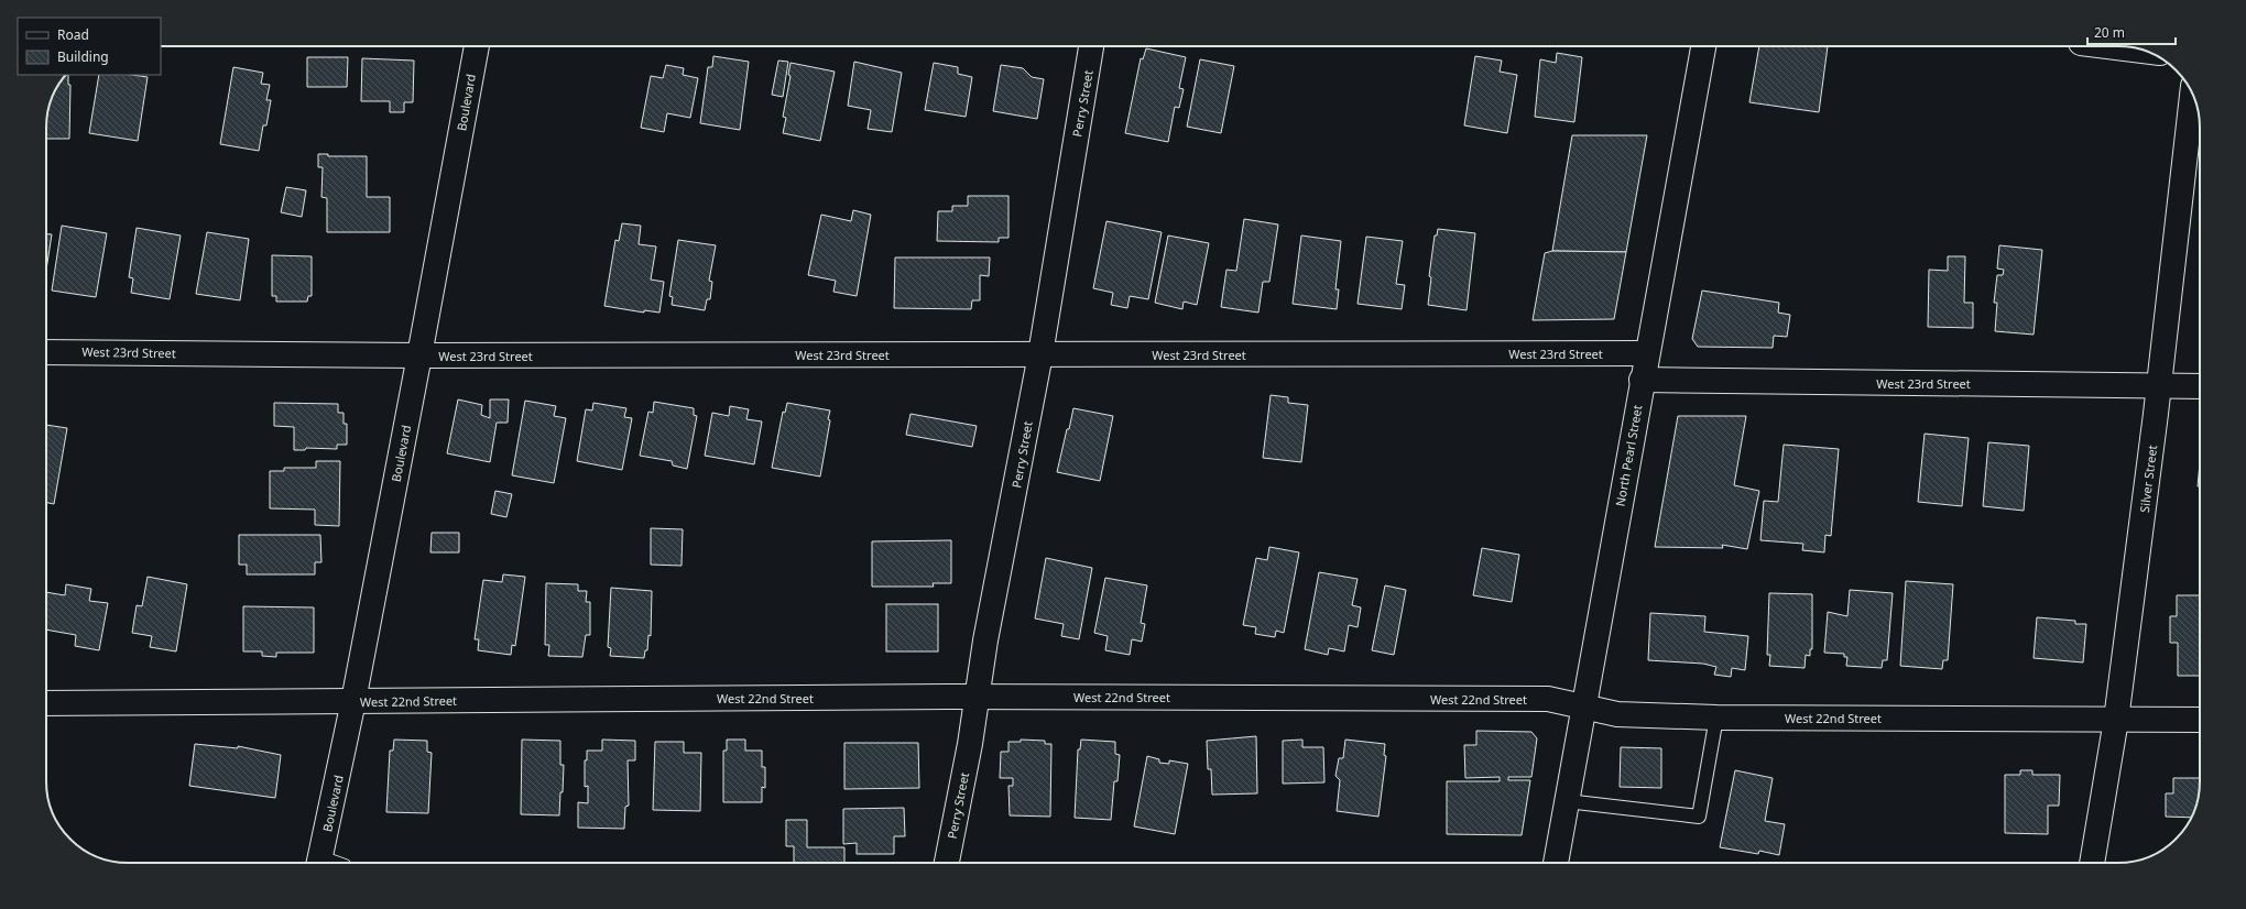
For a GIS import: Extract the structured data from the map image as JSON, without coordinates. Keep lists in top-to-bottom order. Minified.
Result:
{"streets":{"street":["Boulevard","Perry Street","West 23rd Street","North Pearl Street","Silver Street","West 22nd Street"]},"crossings":[["Boulevard","West 23rd Street"],["Boulevard","West 22nd Street"],["Perry Street","West 23rd Street"],["Perry Street","West 22nd Street"],["West 23rd Street","North Pearl Street"],["West 23rd Street","Silver Street"],["North Pearl Street","West 22nd Street"],["Silver Street","West 22nd Street"]],"legend":["Road","Building"],"scale_bar":"20 m"}
